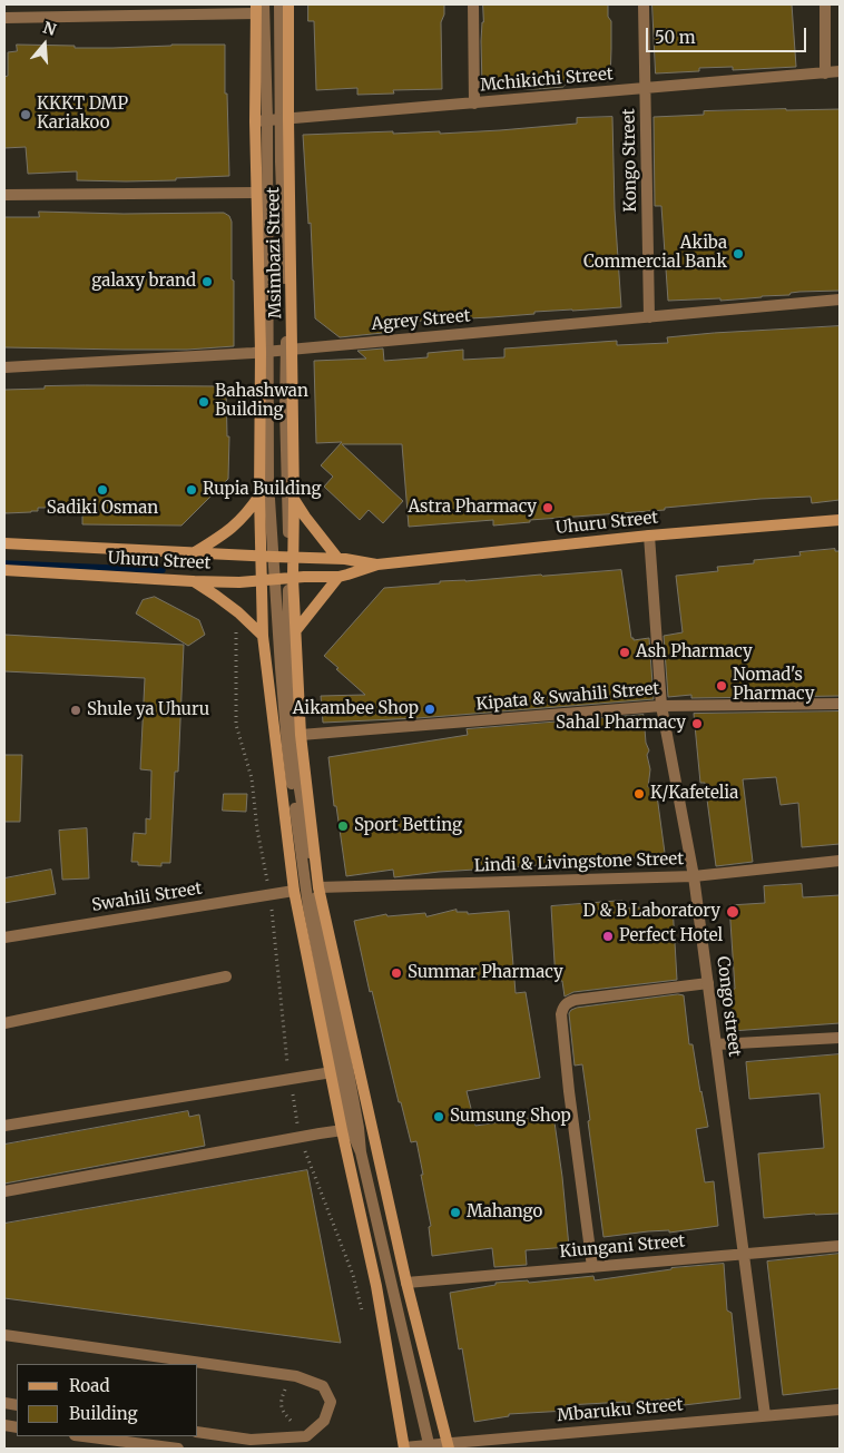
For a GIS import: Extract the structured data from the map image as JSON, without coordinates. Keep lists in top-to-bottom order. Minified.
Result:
{"streets":{"street":["Mchikichi Street","Kongo Street","Msimbazi Street","Agrey Street","Uhuru Street","Kipata & Swahili Street","Lindi & Livingstone Street","Swahili Street","Congo street","Kiungani Street","Mbaruku Street"]},"crossings":[["Mchikichi Street","Kongo Street"],["Mchikichi Street","Msimbazi Street"],["Kongo Street","Agrey Street"],["Msimbazi Street","Agrey Street"],["Msimbazi Street","Uhuru Street"],["Msimbazi Street","Kipata & Swahili Street"],["Msimbazi Street","Lindi & Livingstone Street"],["Msimbazi Street","Swahili Street"],["Msimbazi Street","Kiungani Street"],["Msimbazi Street","Mbaruku Street"],["Uhuru Street","Congo street"],["Kipata & Swahili Street","Congo street"],["Lindi & Livingstone Street","Congo street"],["Congo street","Kiungani Street"],["Congo street","Mbaruku Street"]],"places":["KKKT DMP Kariakoo","Akiba Commercial Bank","galaxy brand","Bahashwan Building","Sadiki Osman","Rupia Building","Astra Pharmacy","Ash Pharmacy","Nomad's Pharmacy","Aikambee Shop","Shule ya Uhuru","Sahal Pharmacy","K/Kafetelia","Sport Betting","D & B Laboratory","Perfect Hotel","Summar Pharmacy","Sumsung Shop","Mahango"],"legend":["Road","Building"],"scale_bar":"50 m","north":"top"}
